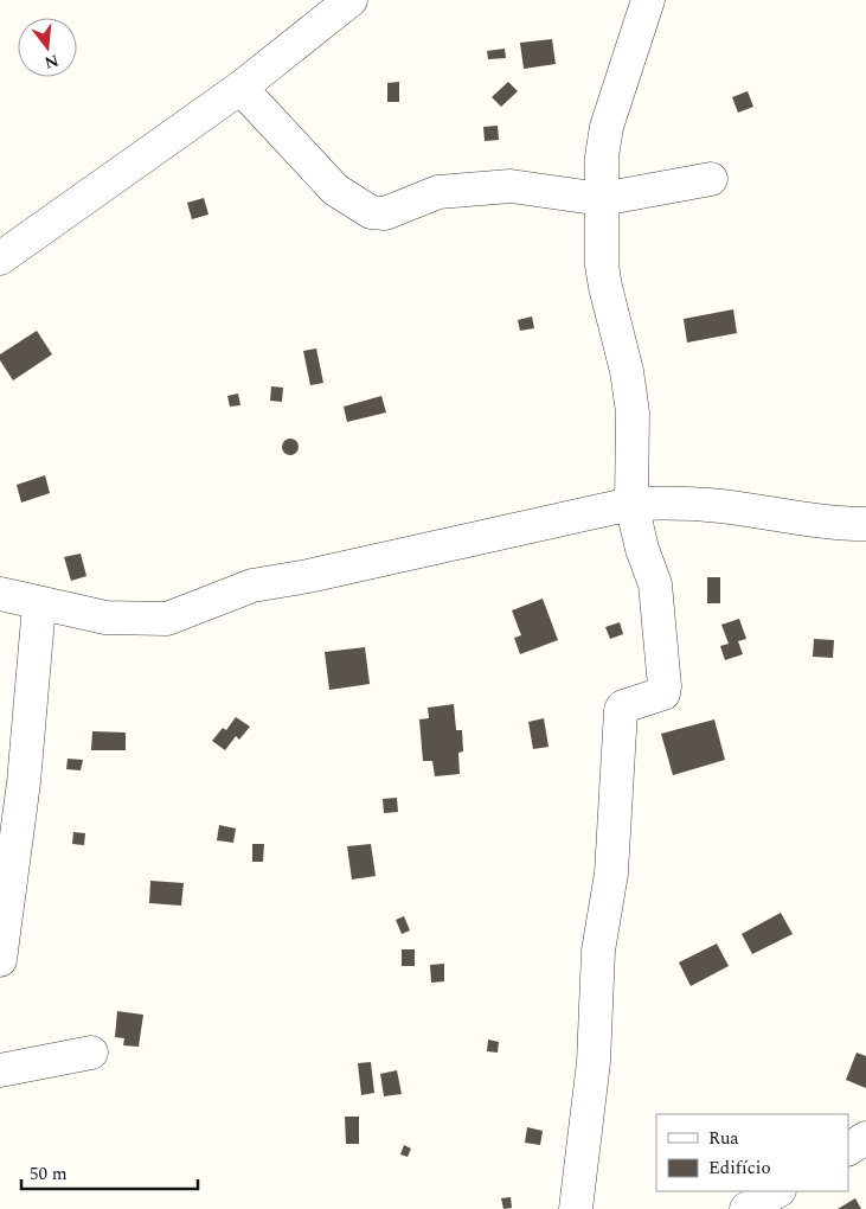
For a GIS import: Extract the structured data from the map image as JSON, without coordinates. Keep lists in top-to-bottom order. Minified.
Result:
{"legend":["Rua","Edifício"],"scale_bar":"50 m","north":"bottom"}
